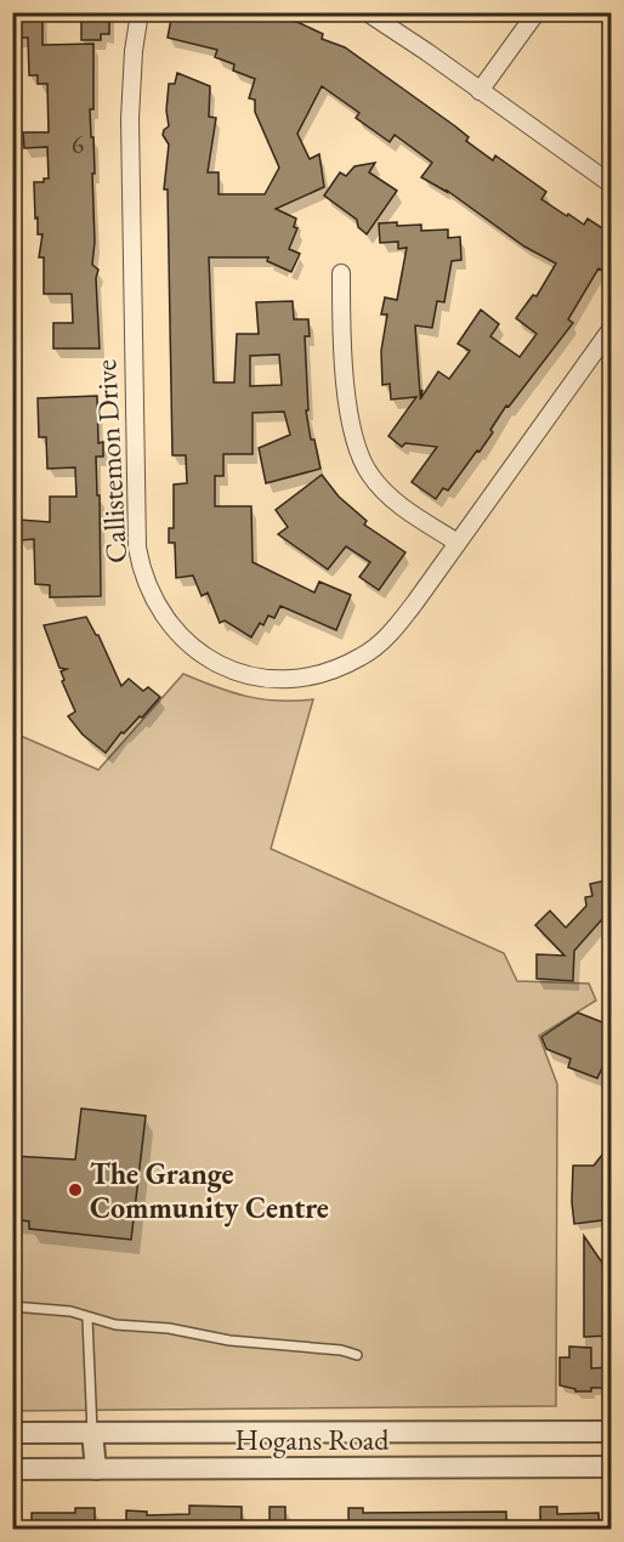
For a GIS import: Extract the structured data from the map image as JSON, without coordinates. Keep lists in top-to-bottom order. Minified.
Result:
{"streets":{"street":["Callistemon Drive","Hogans Road"]},"places":["The Grange Community Centre"],"house_numbers":["6"]}
